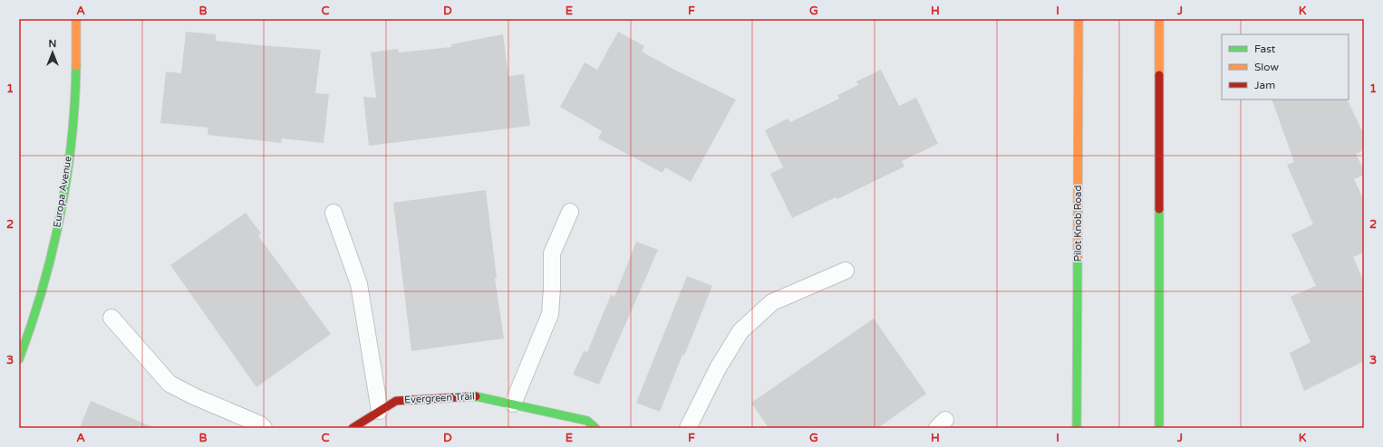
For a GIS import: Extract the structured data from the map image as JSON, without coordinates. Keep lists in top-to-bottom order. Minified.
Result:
{"streets":{"main road":["Europa Avenue","Pilot Knob Road","Evergreen Trail"]},"legend":["Fast","Slow","Jam"],"north":"top","grid":{"columns":["A","B","C","D","E","F","G","H","I","J","K"],"rows":["1","2","3"]}}
